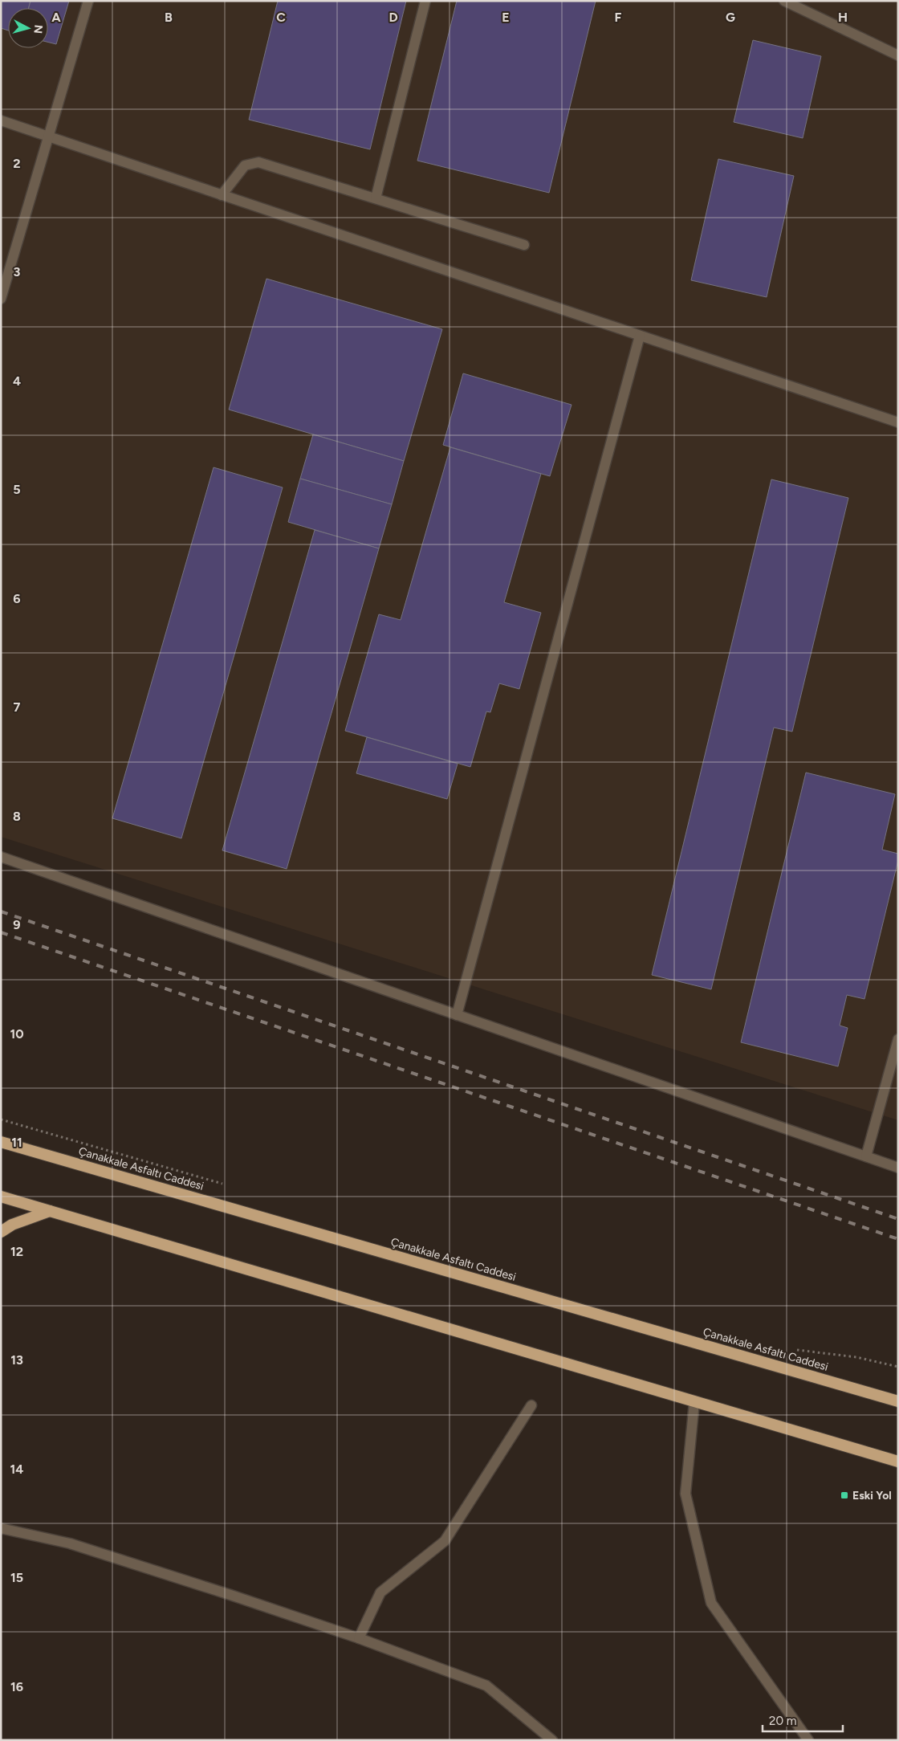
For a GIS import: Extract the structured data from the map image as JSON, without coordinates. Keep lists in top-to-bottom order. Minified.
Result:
{"streets":{"highway":["Çanakkale Asfaltı Caddesi"]},"places":{"transit":["Eski Yol"]},"scale_bar":"20 m","north":"right","grid":{"columns":["A","B","C","D","E","F","G","H"],"rows":["2","3","4","5","6","7","8","9","10","11","12","13","14","15","16"]}}
